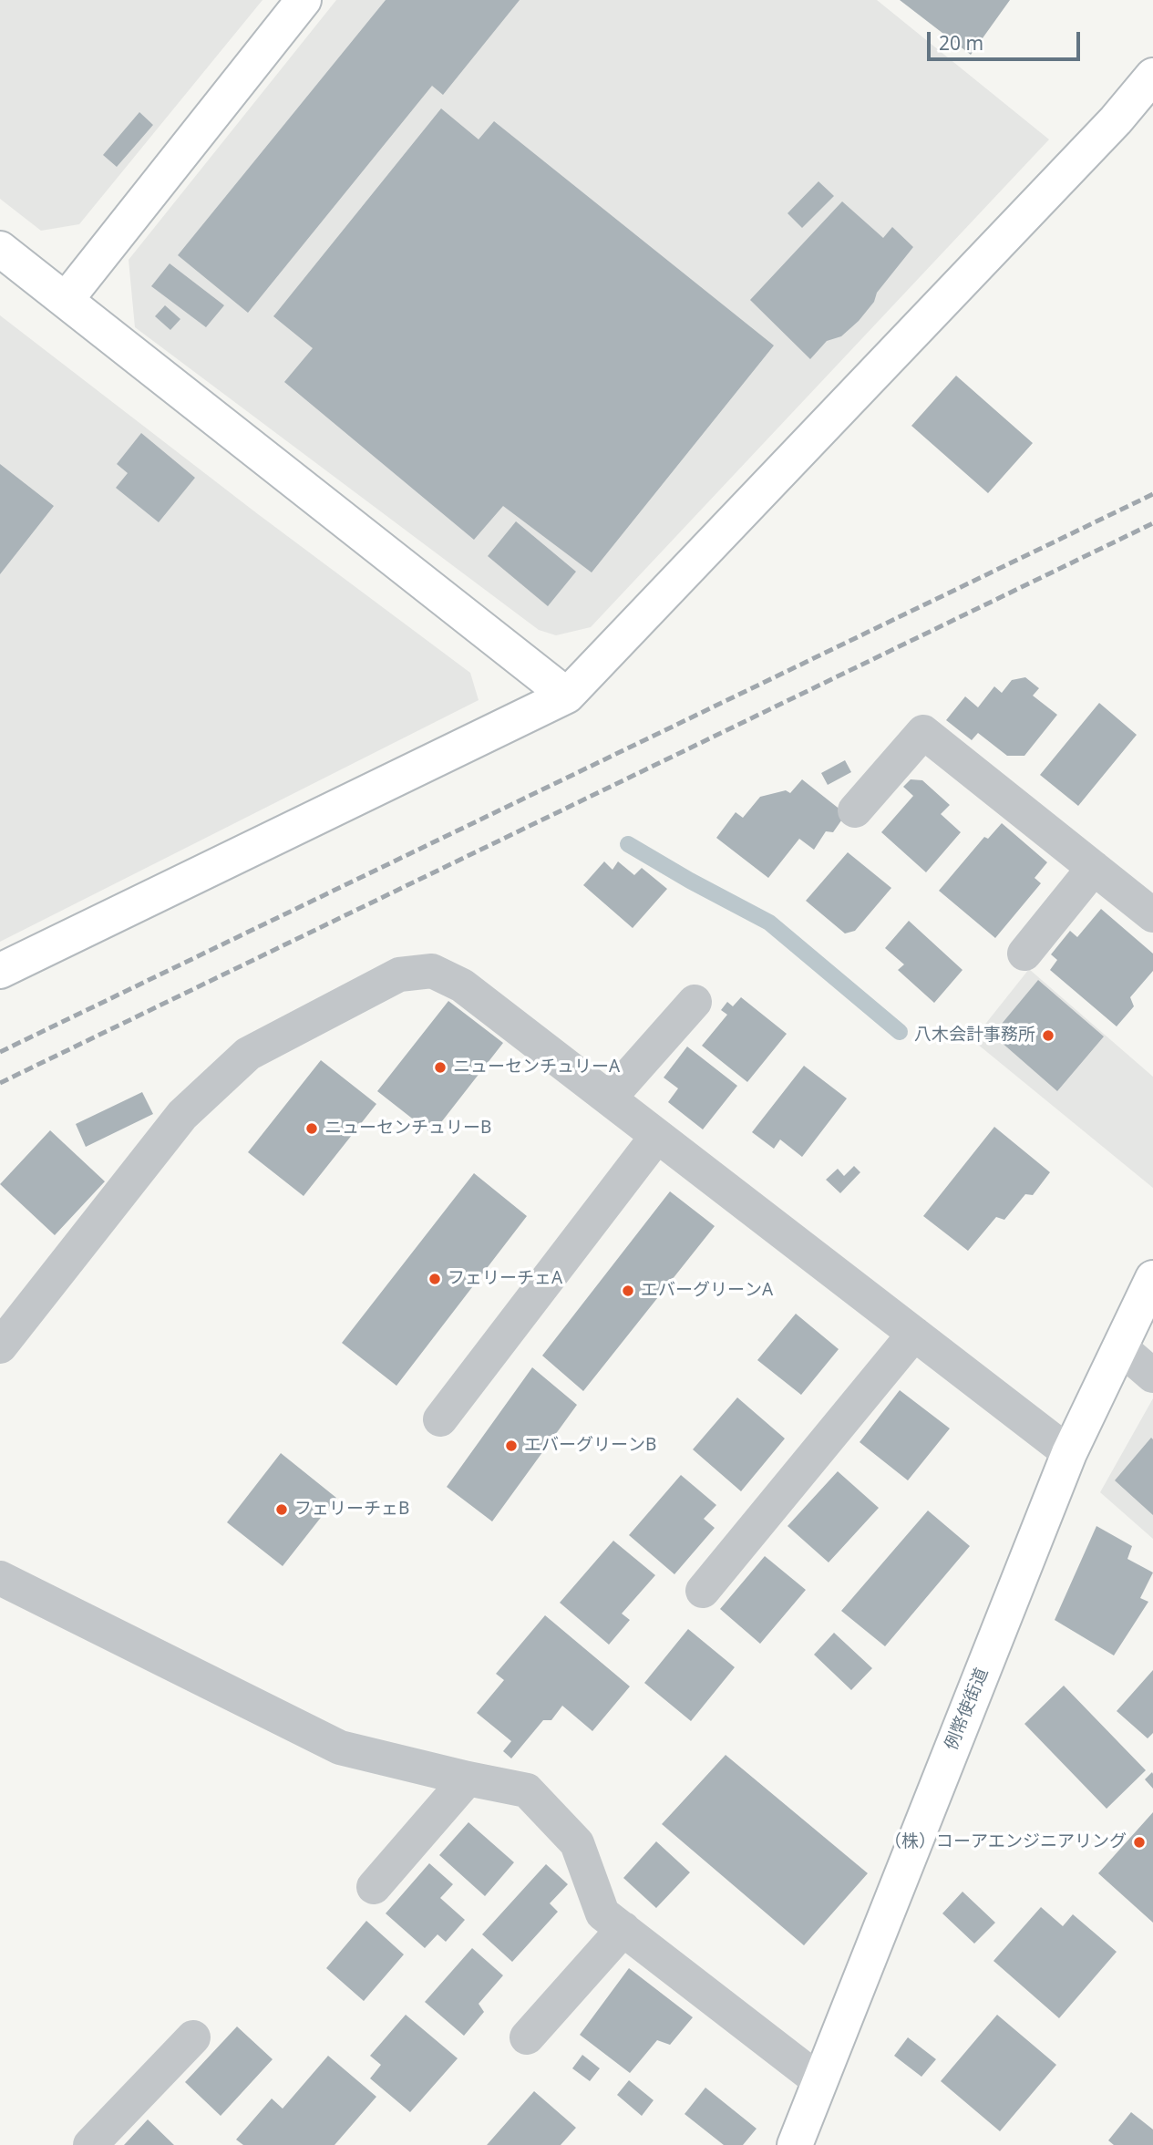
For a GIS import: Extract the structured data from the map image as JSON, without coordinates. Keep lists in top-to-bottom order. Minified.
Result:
{"streets":{"street":["例幣使街道"]},"places":["八木会計事務所","ニューセンチュリーA","ニューセンチュリーB","フェリーチェA","エバーグリーンA","エバーグリーンB","フェリーチェB","（株）コーアエンジニアリング"],"scale_bar":"20 m"}
